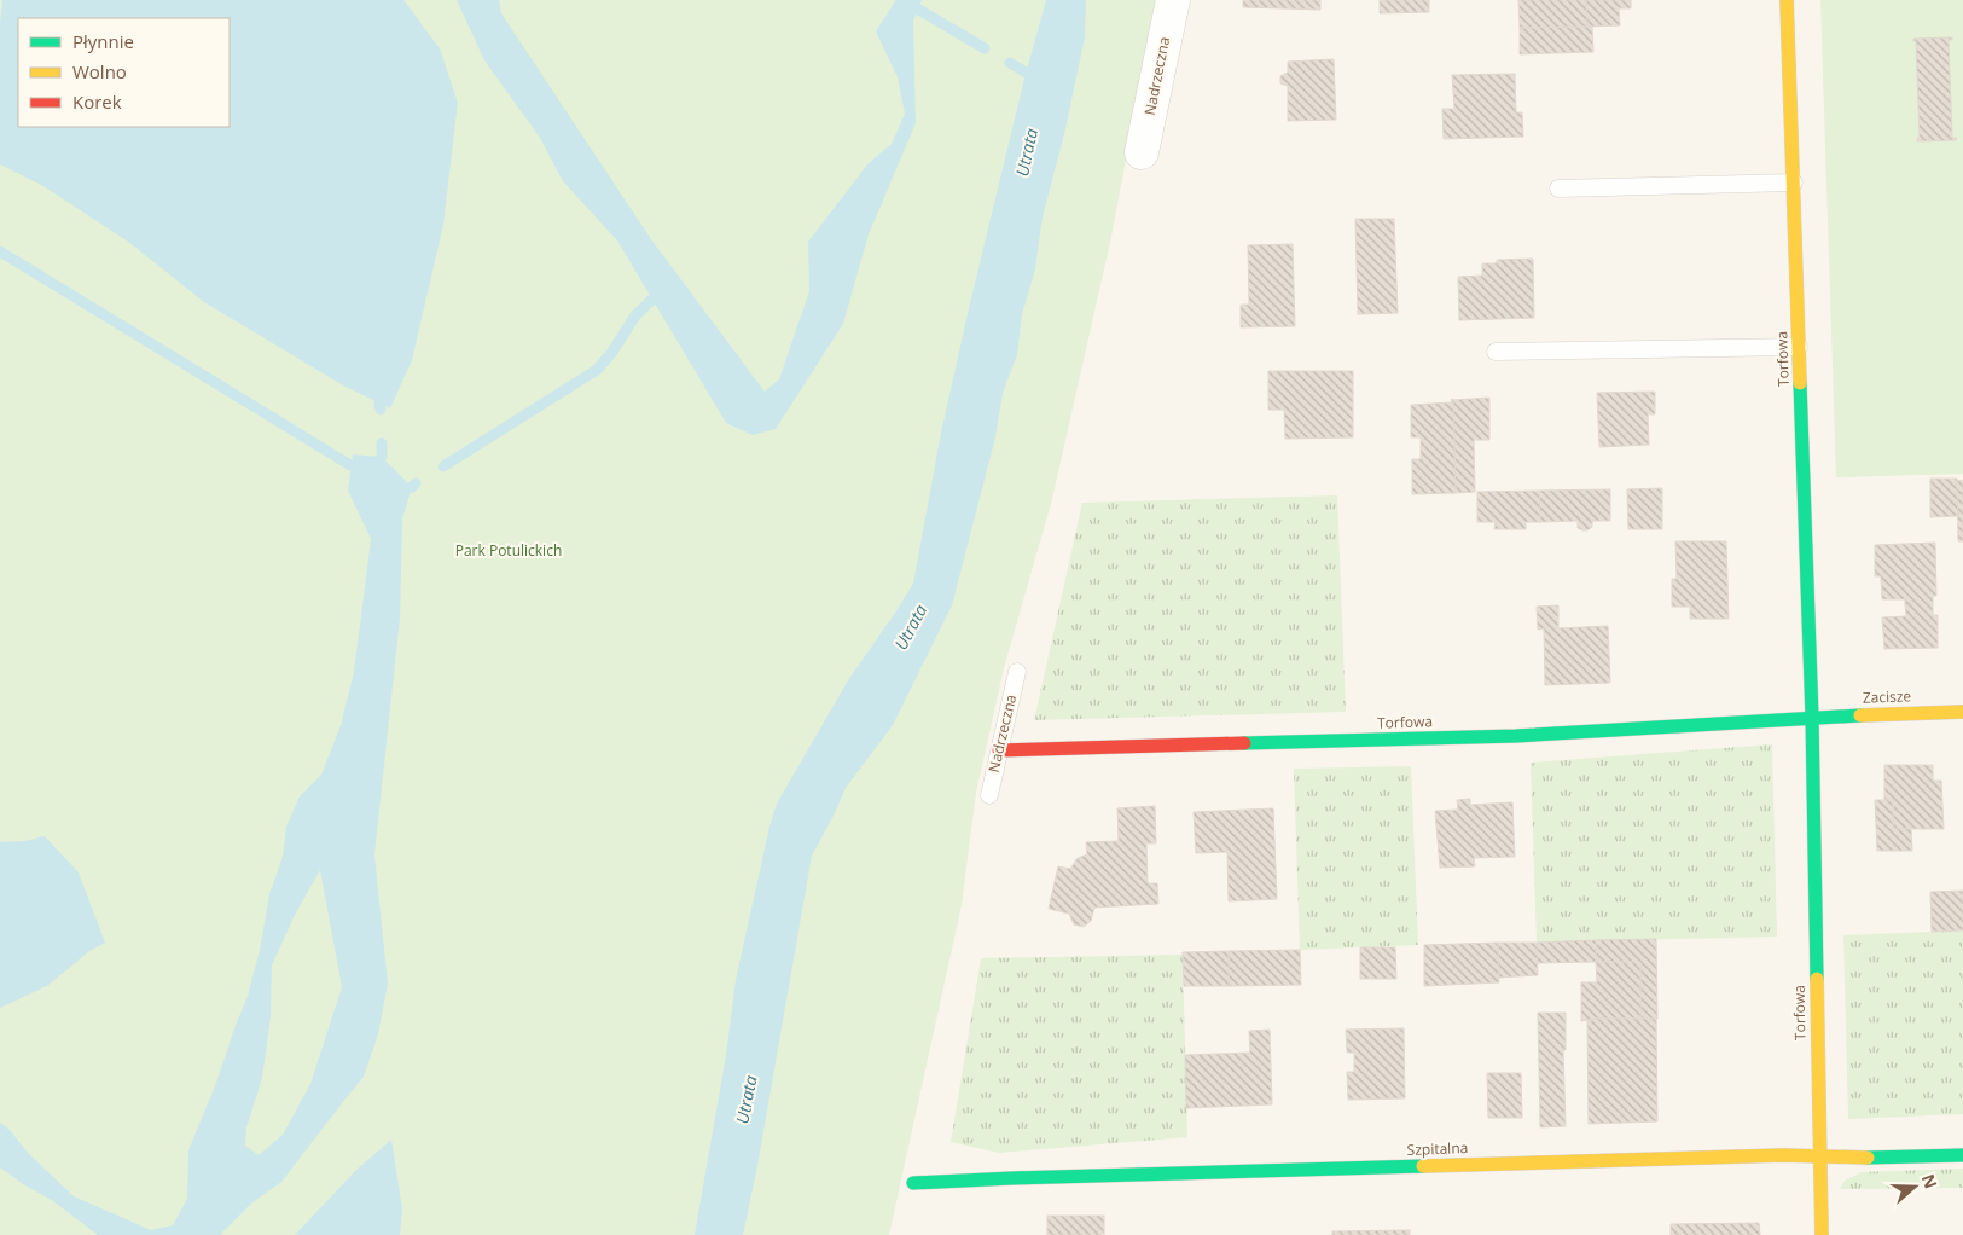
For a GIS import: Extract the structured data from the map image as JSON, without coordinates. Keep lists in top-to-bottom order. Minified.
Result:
{"streets":{"street":["Nadrzeczna","Torfowa","Zacisze","Szpitalna"]},"crossings":[["Nadrzeczna","Torfowa"],["Torfowa","Zacisze"],["Torfowa","Szpitalna"]],"water":["Utrata"],"parks":["Park Potulickich"],"legend":["Płynnie","Wolno","Korek"],"north":"right"}
